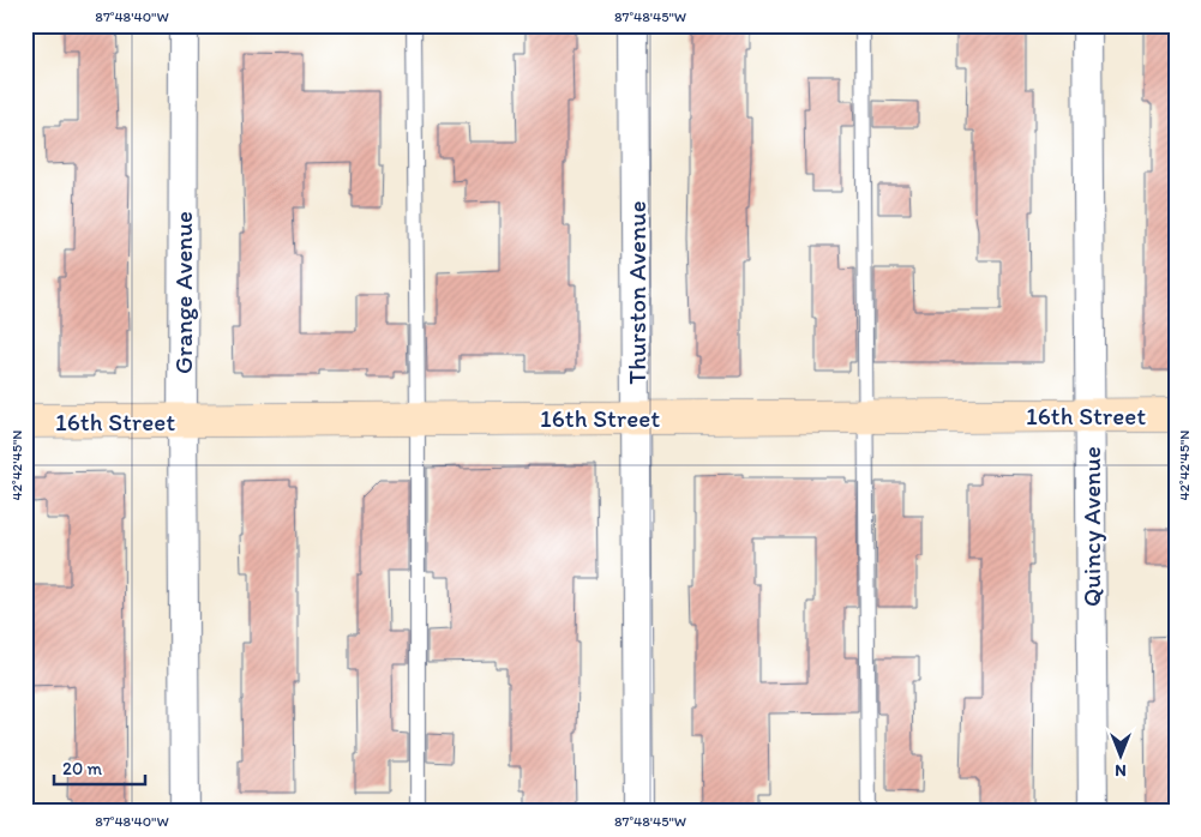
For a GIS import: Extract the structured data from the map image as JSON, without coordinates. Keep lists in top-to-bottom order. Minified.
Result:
{"streets":{"street":["Grange Avenue","Thurston Avenue","16th Street","Quincy Avenue"]},"crossings":[["Grange Avenue","16th Street"],["Thurston Avenue","16th Street"],["16th Street","Quincy Avenue"]],"scale_bar":"20 m","north":"bottom","coordinates":["87°48'40\"W","87°48'45\"W","42°42'45\"N"]}
